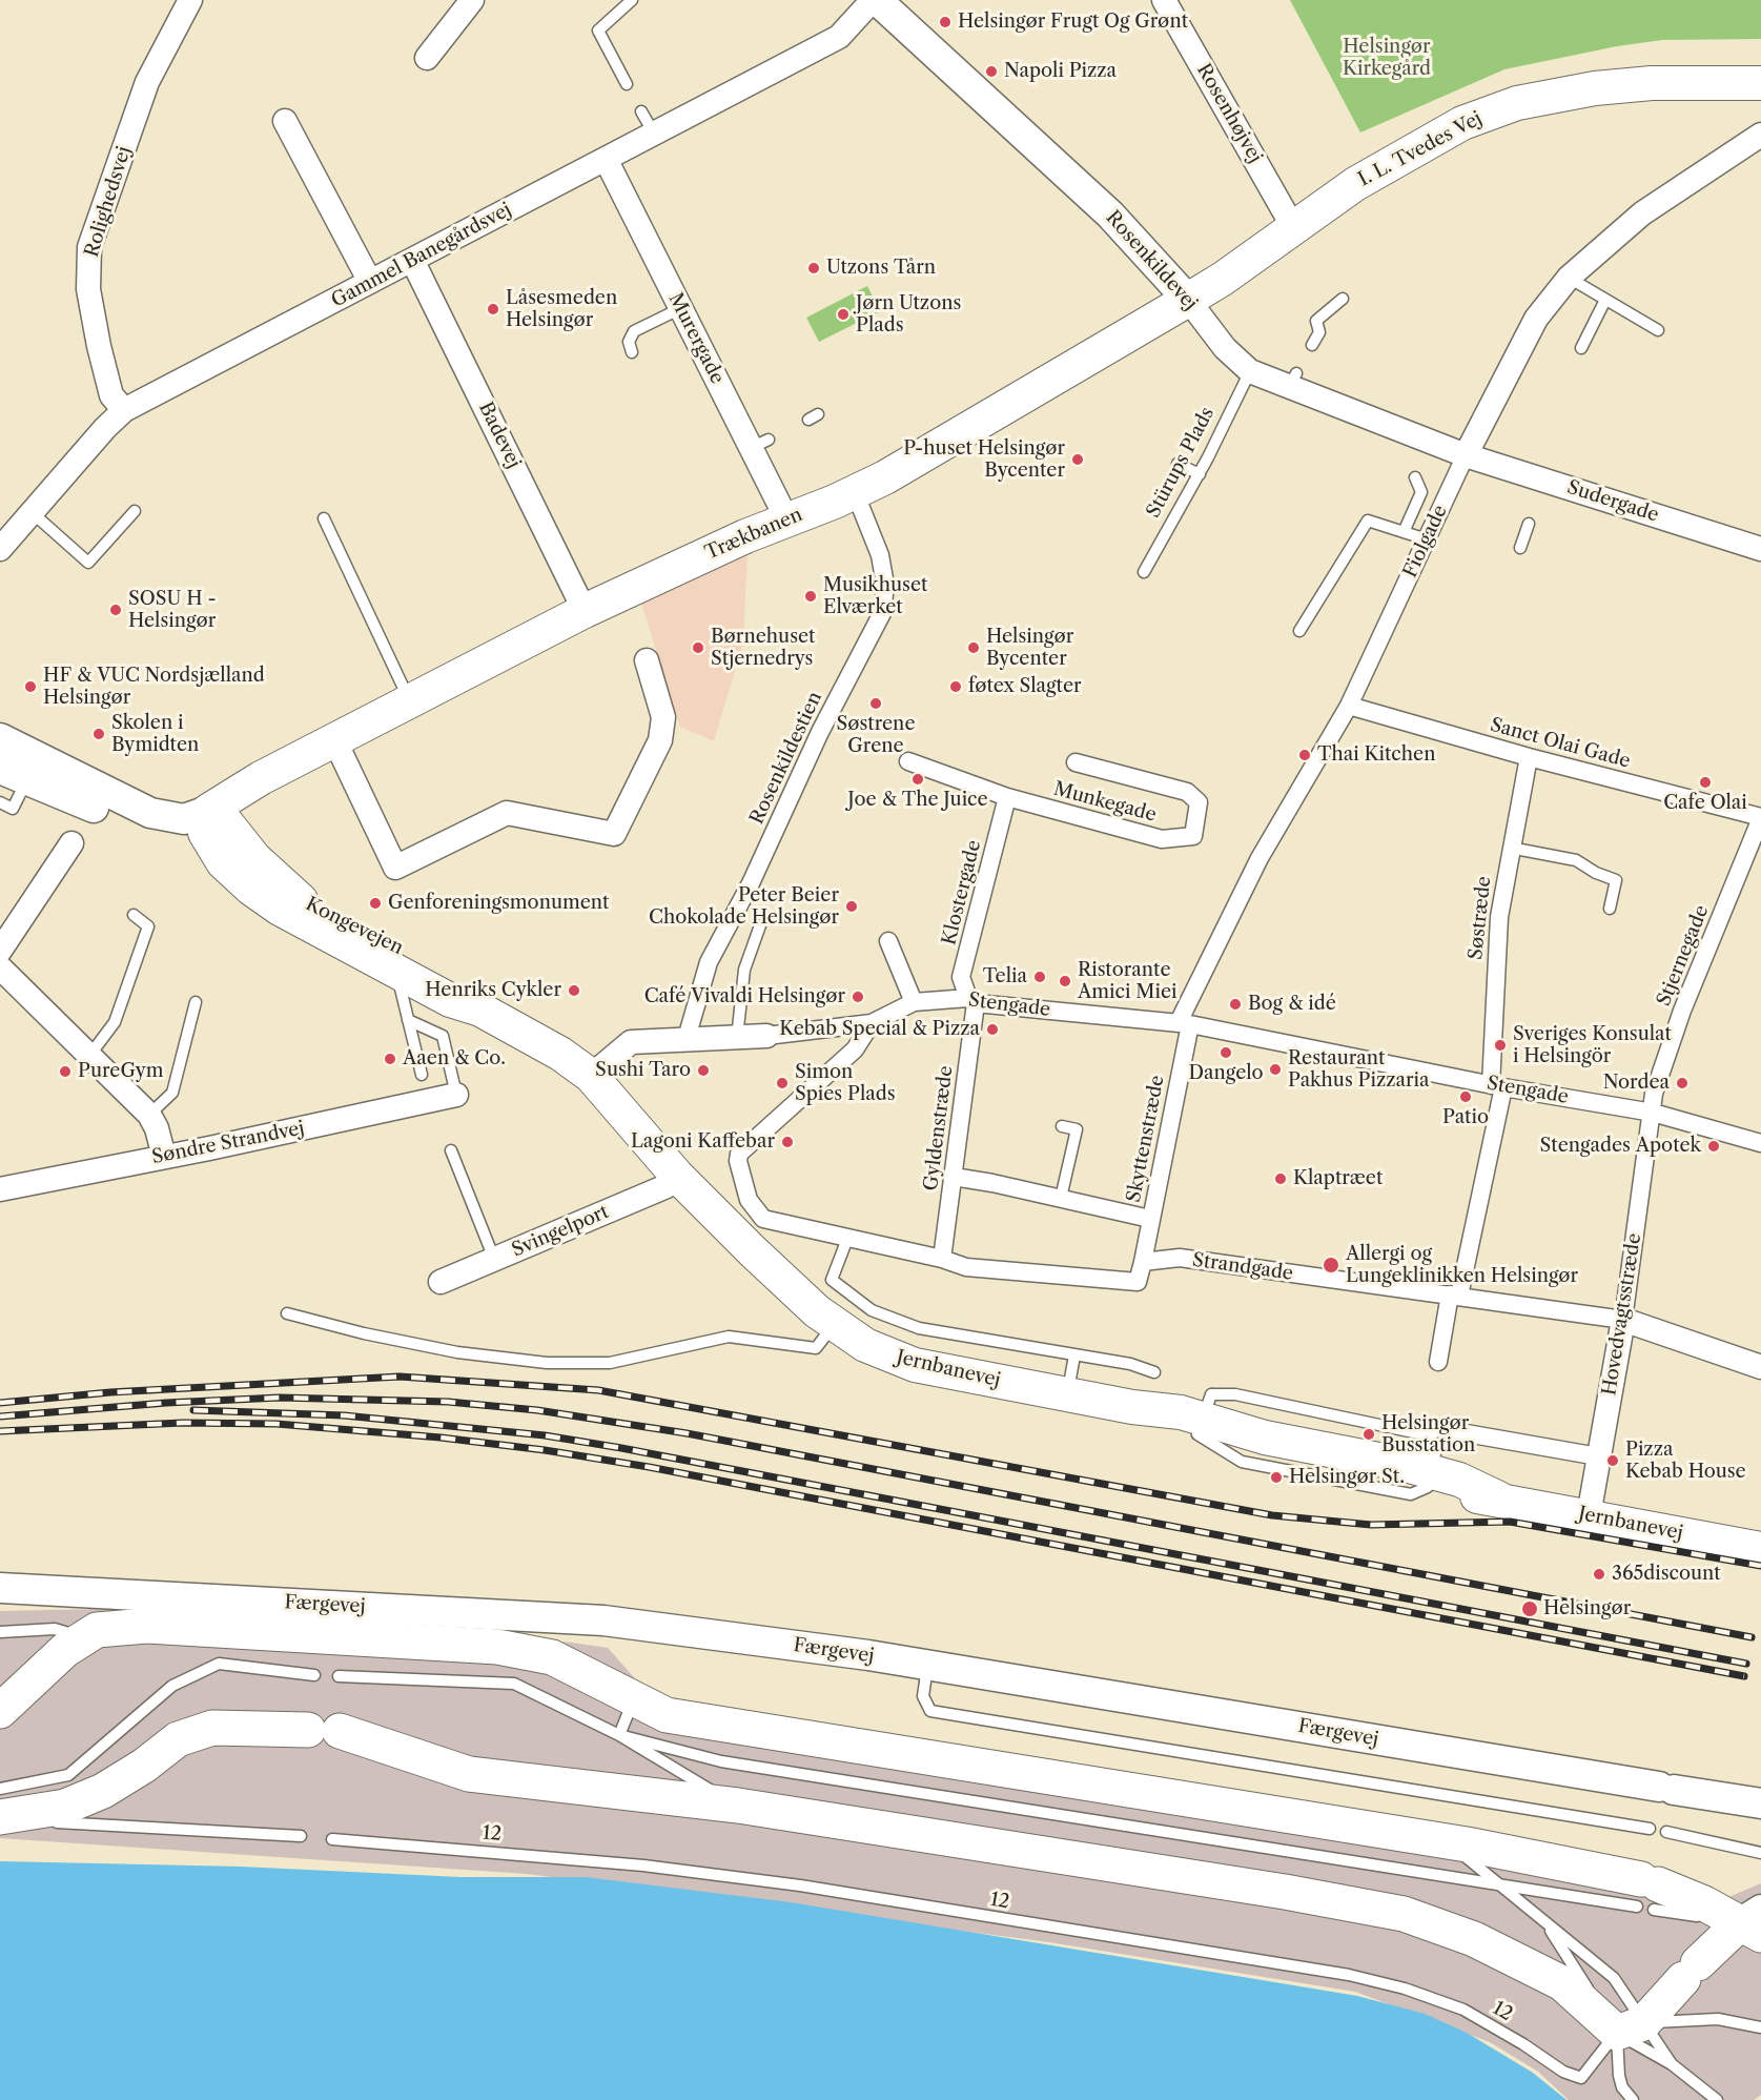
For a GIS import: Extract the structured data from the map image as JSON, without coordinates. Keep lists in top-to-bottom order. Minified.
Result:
{"streets":{"main road":["I. L. Tvedes Vej","Trækbanen","Kongevejen","Jernbanevej"],"street":["Rosenhøjvej","Rolighedsvej","Gammel Banegårdsvej","Rosenkildevej","Murergade","Badevej","Sudergade","Fiolgade","Sanct Olai Gade","Rosenkildestien","Munkegade","Klostergade","Søstræde","Stjernegade","Stengade","Gyldenstræde","Skyttenstræde","Søndre Strandvej","Svingelport","Strandgade","Hovedvagtsstræde","Færgevej"],"lane":["Stürups Plads","12"]},"crossings":[["Rosenhøjvej","I. L. Tvedes Vej"],["I. L. Tvedes Vej","Rosenkildevej"],["I. L. Tvedes Vej","Trækbanen"],["Rolighedsvej","Gammel Banegårdsvej"],["Gammel Banegårdsvej","Rosenkildevej"],["Gammel Banegårdsvej","Murergade"],["Gammel Banegårdsvej","Badevej"],["Rosenkildevej","Stürups Plads"],["Rosenkildevej","Sudergade"],["Rosenkildevej","Trækbanen"],["Rosenkildevej","Fiolgade"],["Murergade","Trækbanen"],["Badevej","Trækbanen"],["Sudergade","Fiolgade"],["Trækbanen","Rosenkildestien"],["Trækbanen","Kongevejen"],["Fiolgade","Sanct Olai Gade"],["Fiolgade","Stengade"],["Fiolgade","Skyttenstræde"],["Sanct Olai Gade","Søstræde"],["Sanct Olai Gade","Stjernegade"],["Rosenkildestien","Stengade"],["Munkegade","Klostergade"],["Klostergade","Stengade"],["Klostergade","Gyldenstræde"],["Søstræde","Stengade"],["Søstræde","Strandgade"],["Kongevejen","Stengade"],["Kongevejen","Svingelport"],["Kongevejen","Jernbanevej"],["Stjernegade","Stengade"],["Stjernegade","Hovedvagtsstræde"],["Stengade","Gyldenstræde"],["Stengade","Skyttenstræde"],["Stengade","Hovedvagtsstræde"],["Skyttenstræde","Strandgade"],["Svingelport","Jernbanevej"],["Strandgade","Hovedvagtsstræde"],["Hovedvagtsstræde","Jernbanevej"]],"parks":["Helsingør Kirkegård"],"places":["Helsingør Frugt Og Grønt","Napoli Pizza","Utzons Tårn","Låsesmeden Helsingør","Jørn Utzons Plads","P-huset Helsingør Bycenter","Musikhuset Elværket","SOSU H - Helsingør","Børnehuset Stjernedrys","Helsingør Bycenter","HF & VUC Nordsjælland Helsingør","føtex Slagter","Søstrene Grene","Skolen i Bymidten","Thai Kitchen","Joe & The Juice","Cafe Olai","Genforeningsmonument","Peter Beier Chokolade Helsingør","Telia","Ristorante Amici Miei","Henriks Cykler","Café Vivaldi Helsingør","Bog & idé","Kebab Special & Pizza","Sveriges Konsulat i Helsingör","Dangelo","Aaen & Co.","Restaurant Pakhus Pizzaria","Sushi Taro","PureGym","Simon Spies Plads","Nordea","Patio","Lagoni Kaffebar","Stengades Apotek","Klaptræet","Allergi og Lungeklinikken Helsingør","Helsingør Busstation","Pizza Kebab House","Helsingør St.","365discount","Helsingør"]}
